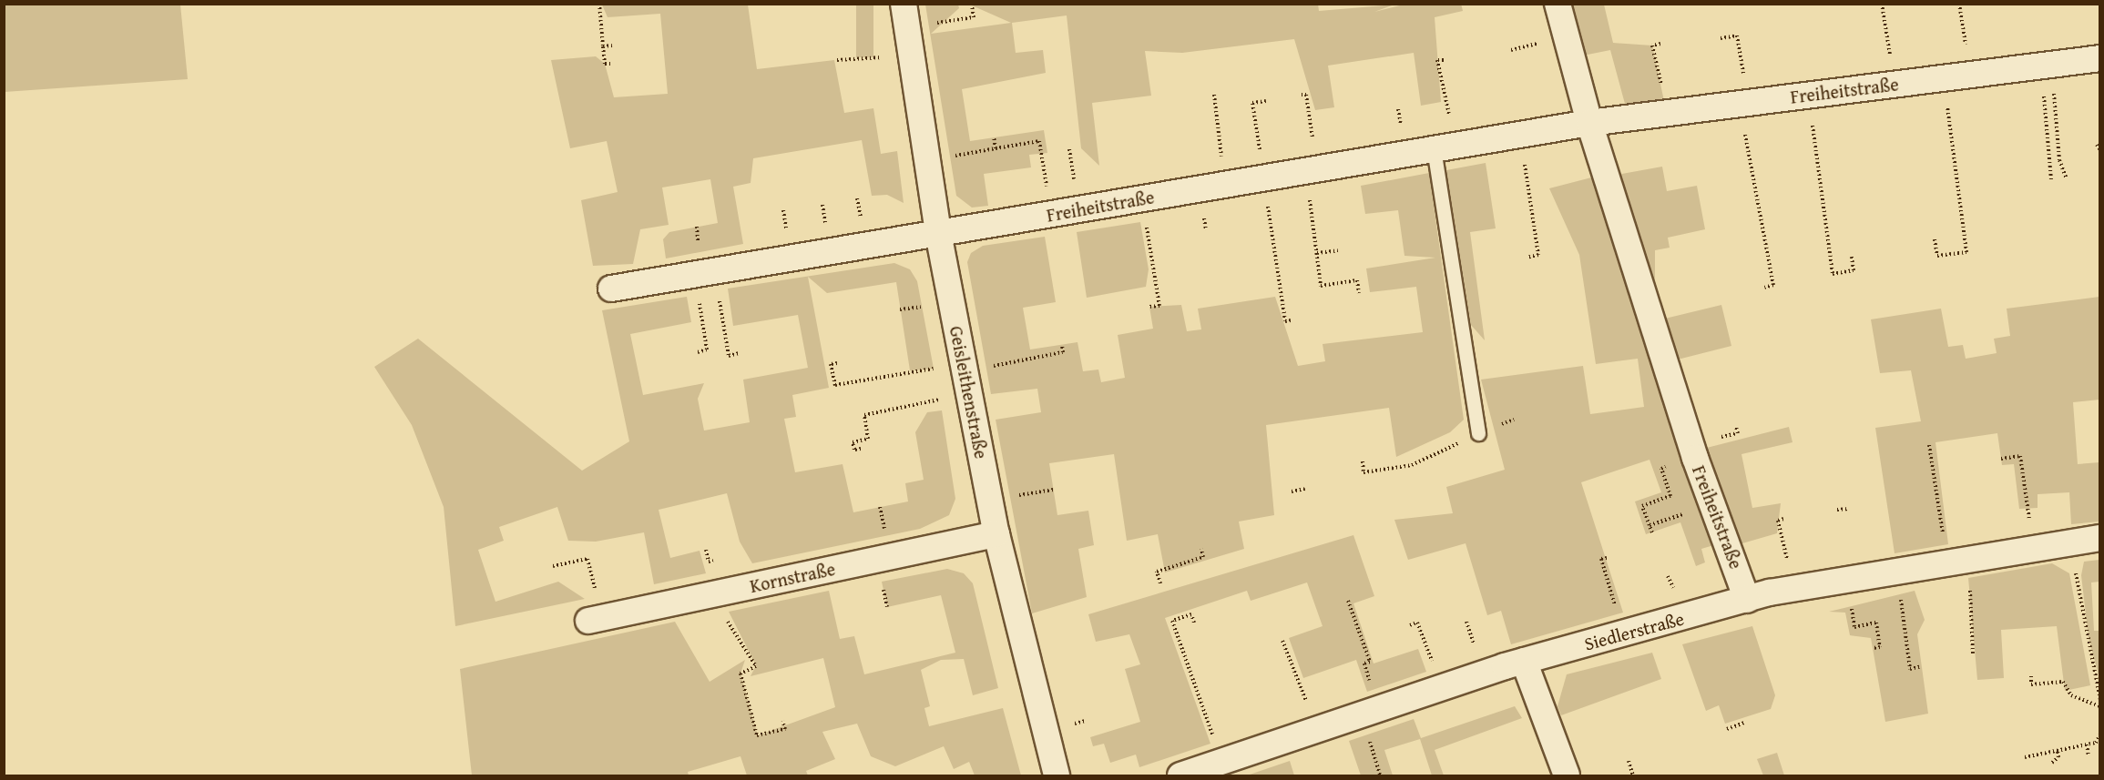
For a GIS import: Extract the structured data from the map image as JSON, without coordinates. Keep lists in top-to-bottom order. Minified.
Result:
{"streets":{"street":["Freiheitstraße","Geisleithenstraße","Kornstraße","Siedlerstraße"]},"crossings":[["Freiheitstraße","Geisleithenstraße"],["Freiheitstraße","Siedlerstraße"],["Geisleithenstraße","Kornstraße"]]}
